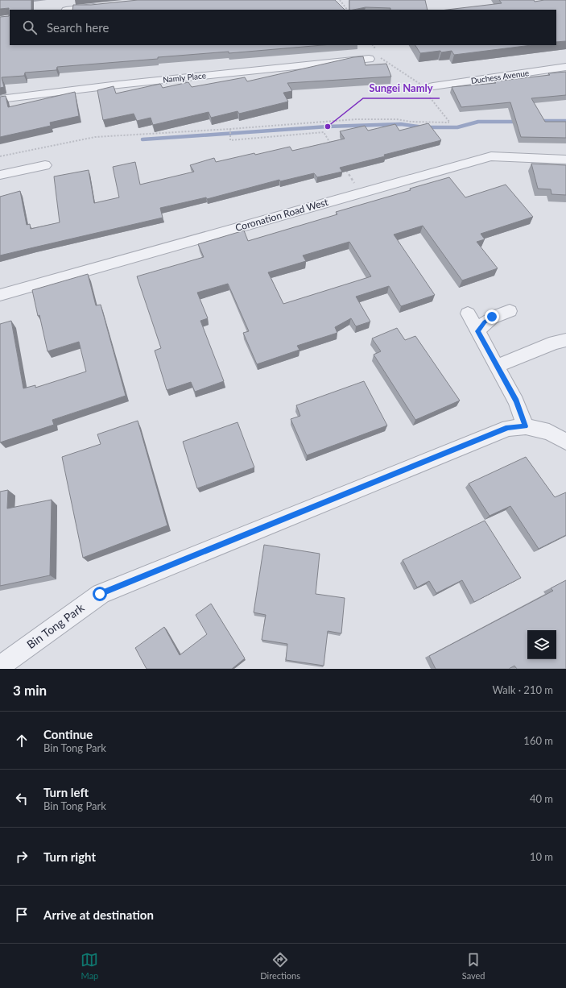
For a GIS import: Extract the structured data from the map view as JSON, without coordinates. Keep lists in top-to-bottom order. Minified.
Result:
{"streets":{"street":["Duchess Avenue","Namly Place","Coronation Road West","Bin Tong Park"]},"places":["Sungei Namly"],"page":{"search":"Search here","heading":["3 min","Walk · 210 m"],"list":[["Continue","Bin Tong Park","160 m"],["Turn left","Bin Tong Park","40 m"],["Turn right","10 m"],"Arrive at destination"],"nav":["Map","Directions","Saved"]}}
